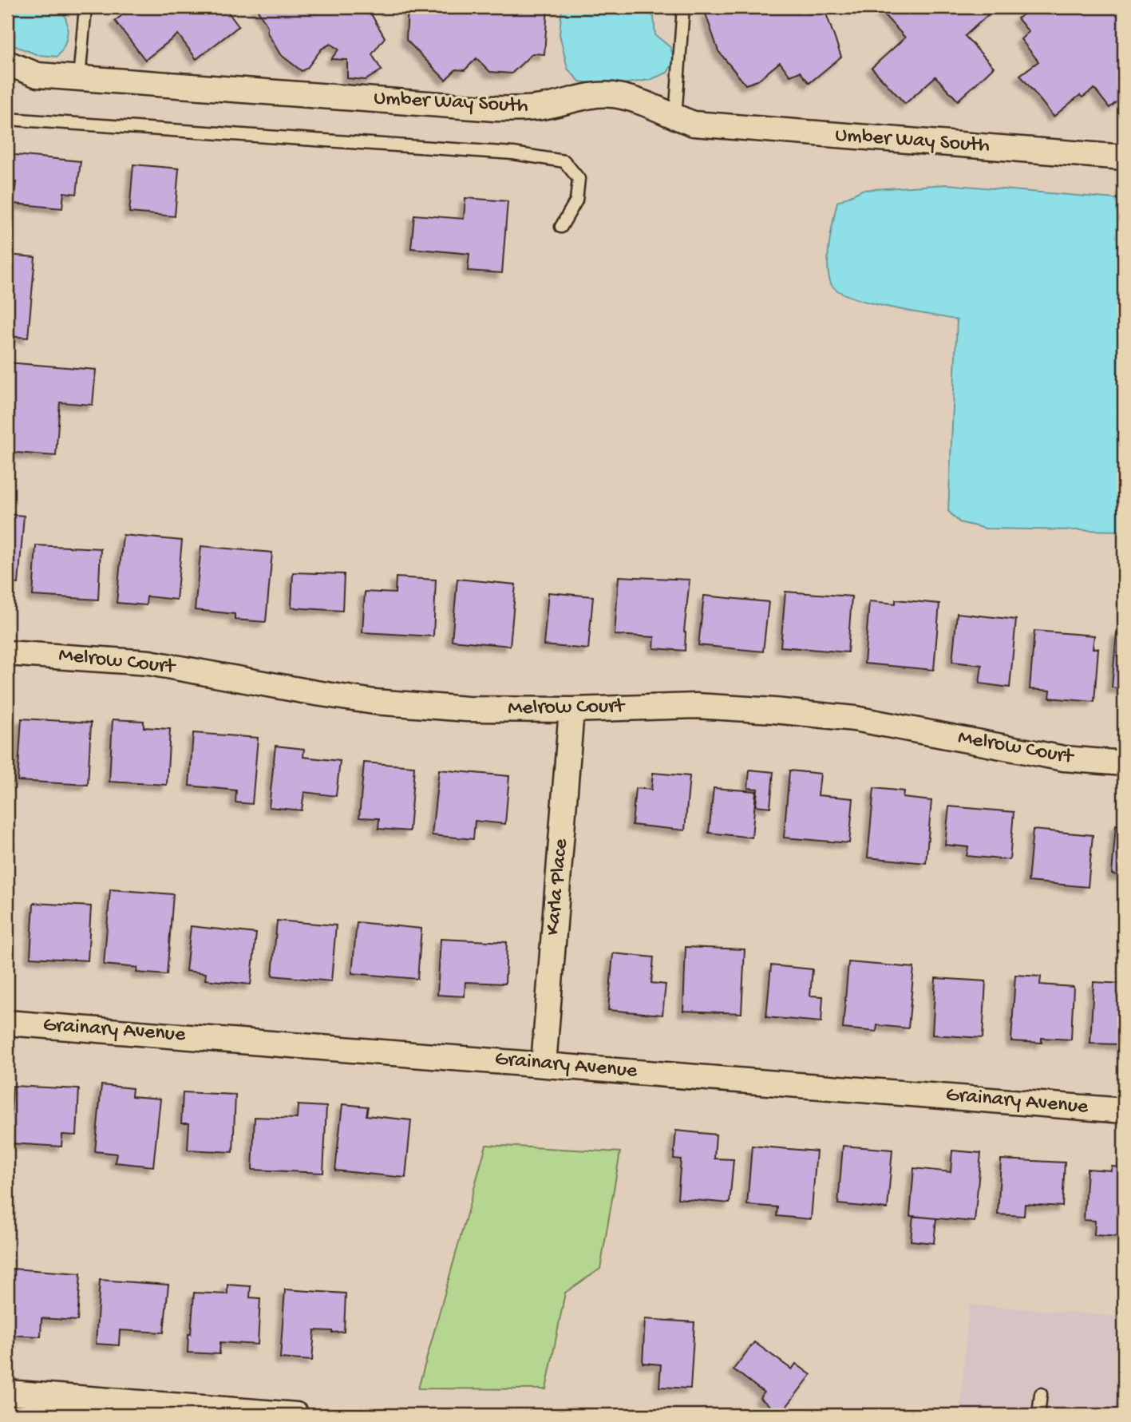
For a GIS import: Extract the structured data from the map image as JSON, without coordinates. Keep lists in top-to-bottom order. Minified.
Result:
{"streets":{"street":["Umber Way South","Melrow Court","Karla Place","Grainary Avenue"]},"crossings":[["Melrow Court","Karla Place"],["Karla Place","Grainary Avenue"]]}
